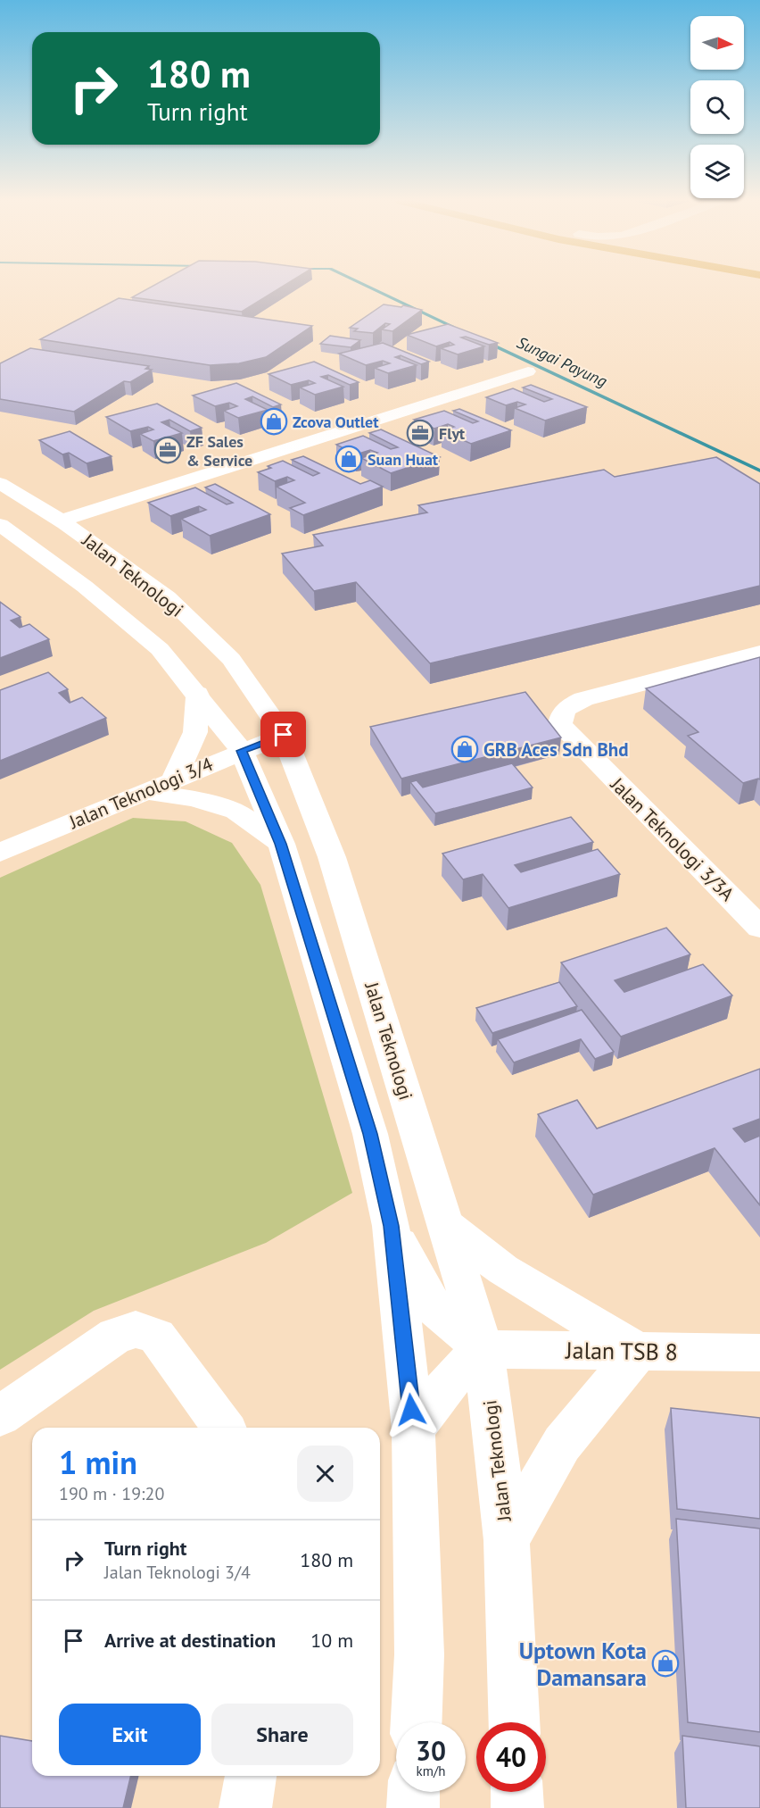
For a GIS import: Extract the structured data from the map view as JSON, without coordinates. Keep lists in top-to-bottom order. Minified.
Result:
{"streets":{"street":["Jalan Teknologi","Jalan Teknologi 3/4","Jalan Teknologi 3/3A","Jalan TSB 8"]},"crossings":[["Jalan Teknologi","Jalan Teknologi 3/4"],["Jalan Teknologi","Jalan TSB 8"]],"water":["Sungai Payung"],"places":{"shop":["Zcova Outlet","Suan Huat","GRB Aces Sdn Bhd","Uptown Kota Damansara"],"office":["Flyt","ZF Sales & Service"]},"north":"right","page":{"turn":["180 m","Turn right"],"heading":["1 min","190 m · 19:20"],"list":[{"name":"Turn right","note":"Jalan Teknologi 3/4","value":"180 m"},{"name":"Arrive at destination","value":"10 m"}],"buttons":["Exit","Share"],"speed":"30 km/h","limit":"40"}}
